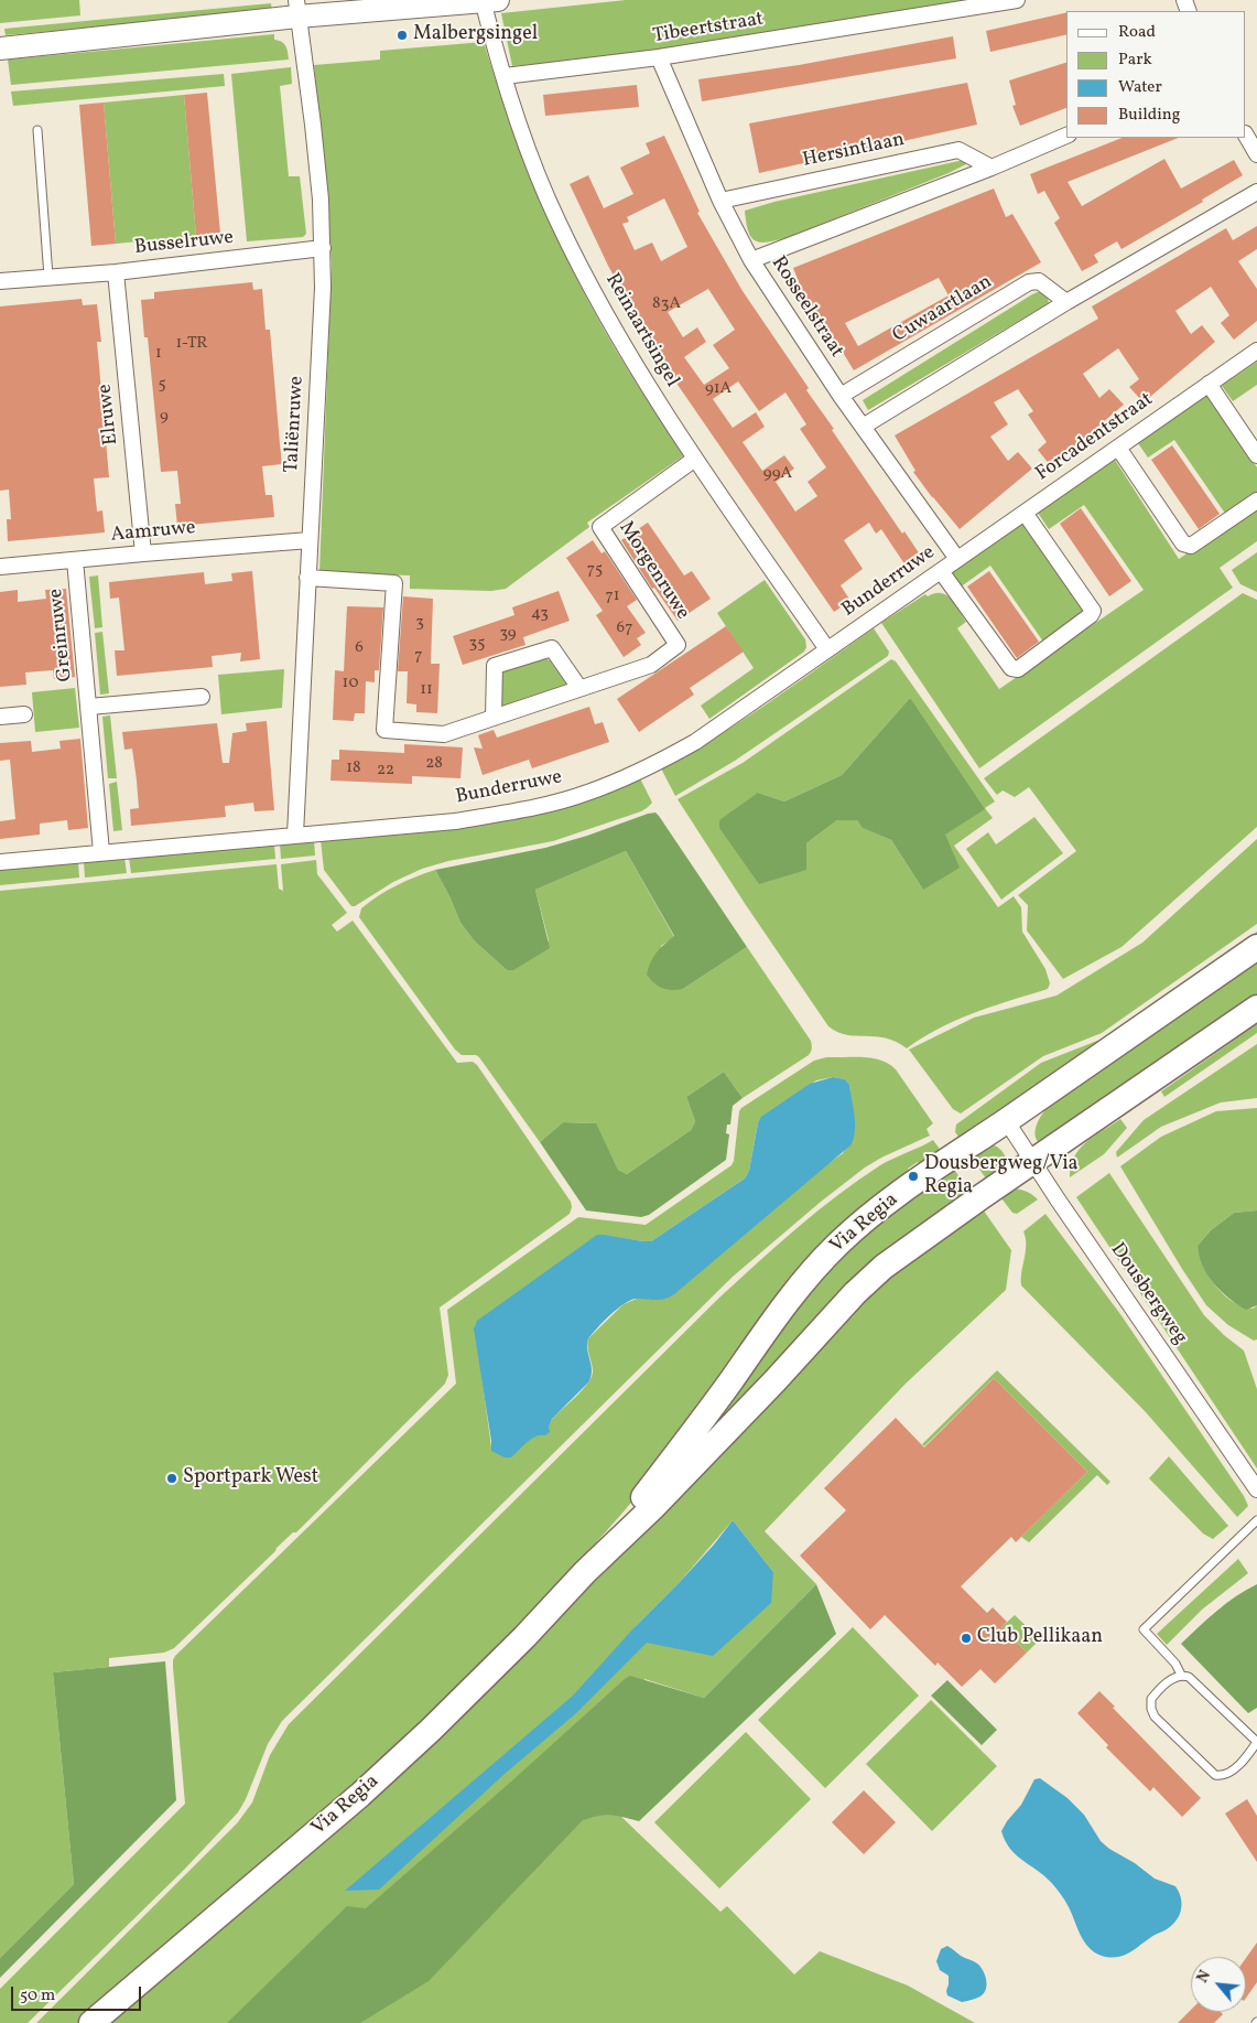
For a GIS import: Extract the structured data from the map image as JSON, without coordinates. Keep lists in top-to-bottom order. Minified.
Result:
{"streets":{"main road":["Via Regia"],"street":["Tibeertstraat","Hersintlaan","Busselruwe","Rosseelstraat","Cuwaartlaan","Reinaartsingel","Elruwe","Taliënruwe","Forcadentstraat","Aamruwe","Morgenruwe","Bunderruwe","Greinruwe","Dousbergweg"]},"crossings":[["Tibeertstraat","Rosseelstraat"],["Tibeertstraat","Reinaartsingel"],["Hersintlaan","Rosseelstraat"],["Busselruwe","Elruwe"],["Busselruwe","Taliënruwe"],["Rosseelstraat","Cuwaartlaan"],["Rosseelstraat","Forcadentstraat"],["Rosseelstraat","Bunderruwe"],["Reinaartsingel","Morgenruwe"],["Reinaartsingel","Bunderruwe"],["Elruwe","Aamruwe"],["Taliënruwe","Aamruwe"],["Taliënruwe","Morgenruwe"],["Taliënruwe","Bunderruwe"],["Forcadentstraat","Bunderruwe"],["Aamruwe","Greinruwe"],["Bunderruwe","Greinruwe"],["Via Regia","Dousbergweg"]],"places":["Malbergsingel","Dousbergweg/Via Regia","Sportpark West","Club Pellikaan"],"house_numbers":["83A","1-TR","1","5","91A","9","99A","75","71","43","3","67","39","35","6","7","10","11","28","18","22"],"legend":["Road","Park","Water","Building"],"scale_bar":"50 m","north":"top left"}
